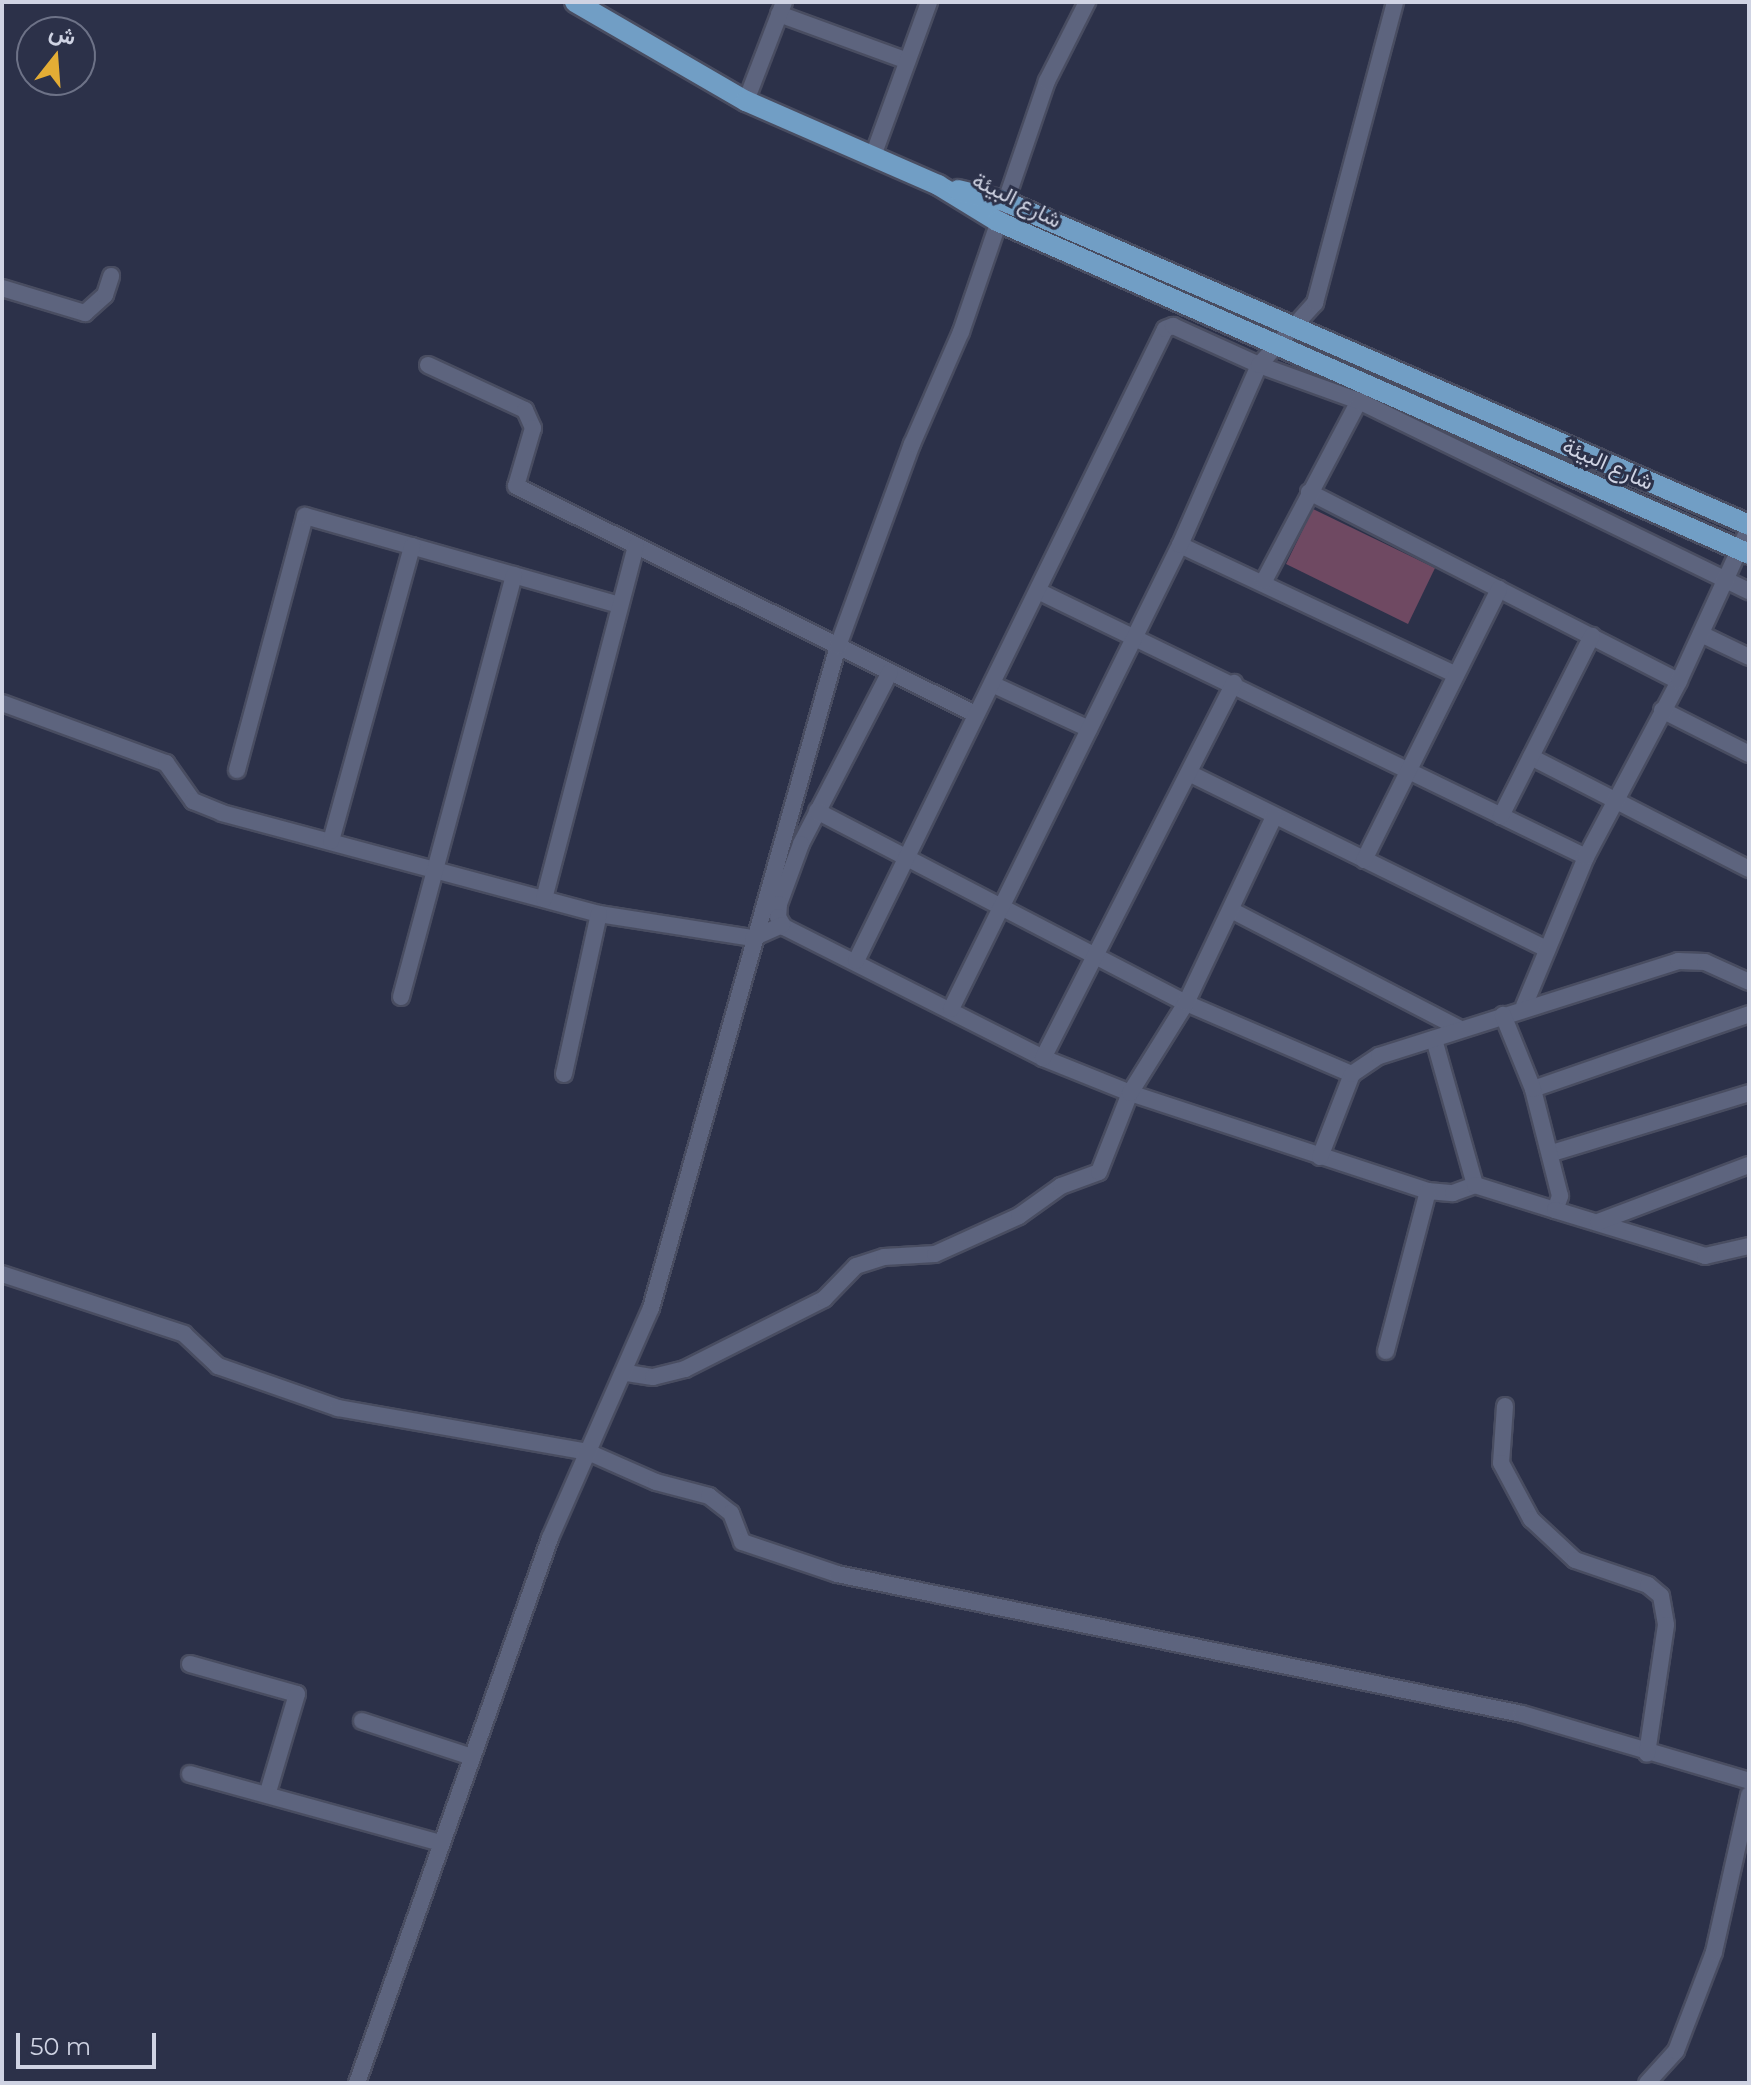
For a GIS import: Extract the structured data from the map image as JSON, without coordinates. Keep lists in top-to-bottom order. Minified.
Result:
{"streets":{"main road":["شارع البيئة"]},"scale_bar":"50 m","north":"top"}
